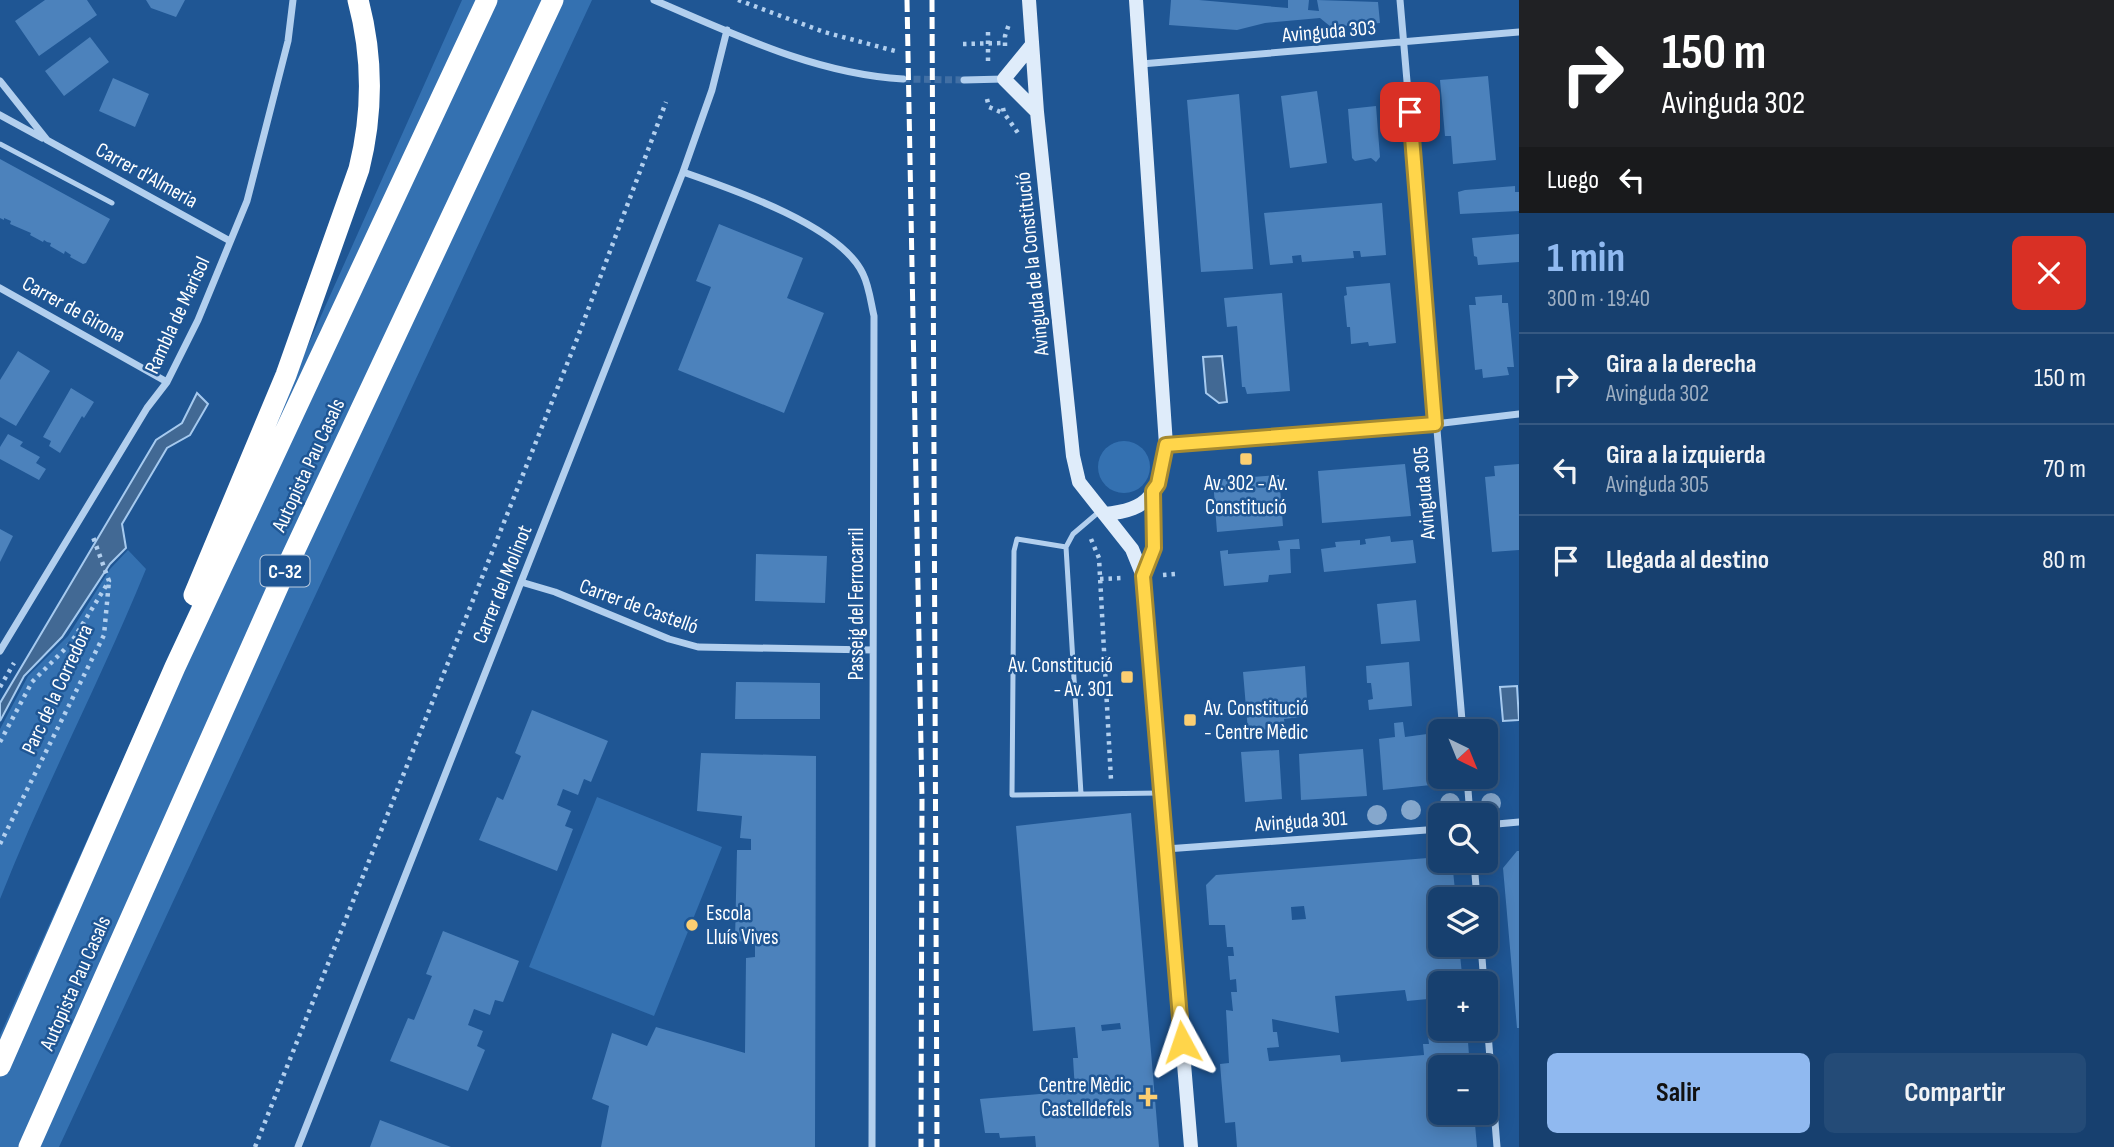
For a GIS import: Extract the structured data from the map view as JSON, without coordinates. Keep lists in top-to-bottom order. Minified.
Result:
{"streets":{"highway":["Autopista Pau Casals","C-32"],"street":["Avinguda 303","Carrer d'Almeria","Avinguda de la Constitució","Carrer de Girona","Rambla de Marisol","Avinguda 305","Carrer del Molinot","Passeig del Ferrocarril","Carrer de Castelló","Avinguda 301"],"path":["Parc de la Corredora"]},"crossings":[["Avinguda 303","Avinguda de la Constitució"],["Avinguda 303","Avinguda 305"],["Carrer d'Almeria","Rambla de Marisol"],["Avinguda de la Constitució","Avinguda 301"],["Carrer de Girona","Rambla de Marisol"],["Carrer del Molinot","Passeig del Ferrocarril"],["Carrer del Molinot","Carrer de Castelló"],["Passeig del Ferrocarril","Carrer de Castelló"]],"places":{"transit":["Av. 302 - Av. Constitució","Av. Constitució - Av. 301","Av. Constitució - Centre Mèdic"],"other":["Escola Lluís Vives"],"health":["Centre Mèdic Castelldefels"]},"north":"bottom right","page":{"turn":["150 m","Avinguda 302"],"then":"Luego","heading":["1 min","300 m · 19:40"],"list":[{"name":"Gira a la derecha","note":"Avinguda 302","value":"150 m"},{"name":"Gira a la izquierda","note":"Avinguda 305","value":"70 m"},{"name":"Llegada al destino","value":"80 m"}],"map_buttons":["+","−"],"buttons":["Salir","Compartir"]}}
